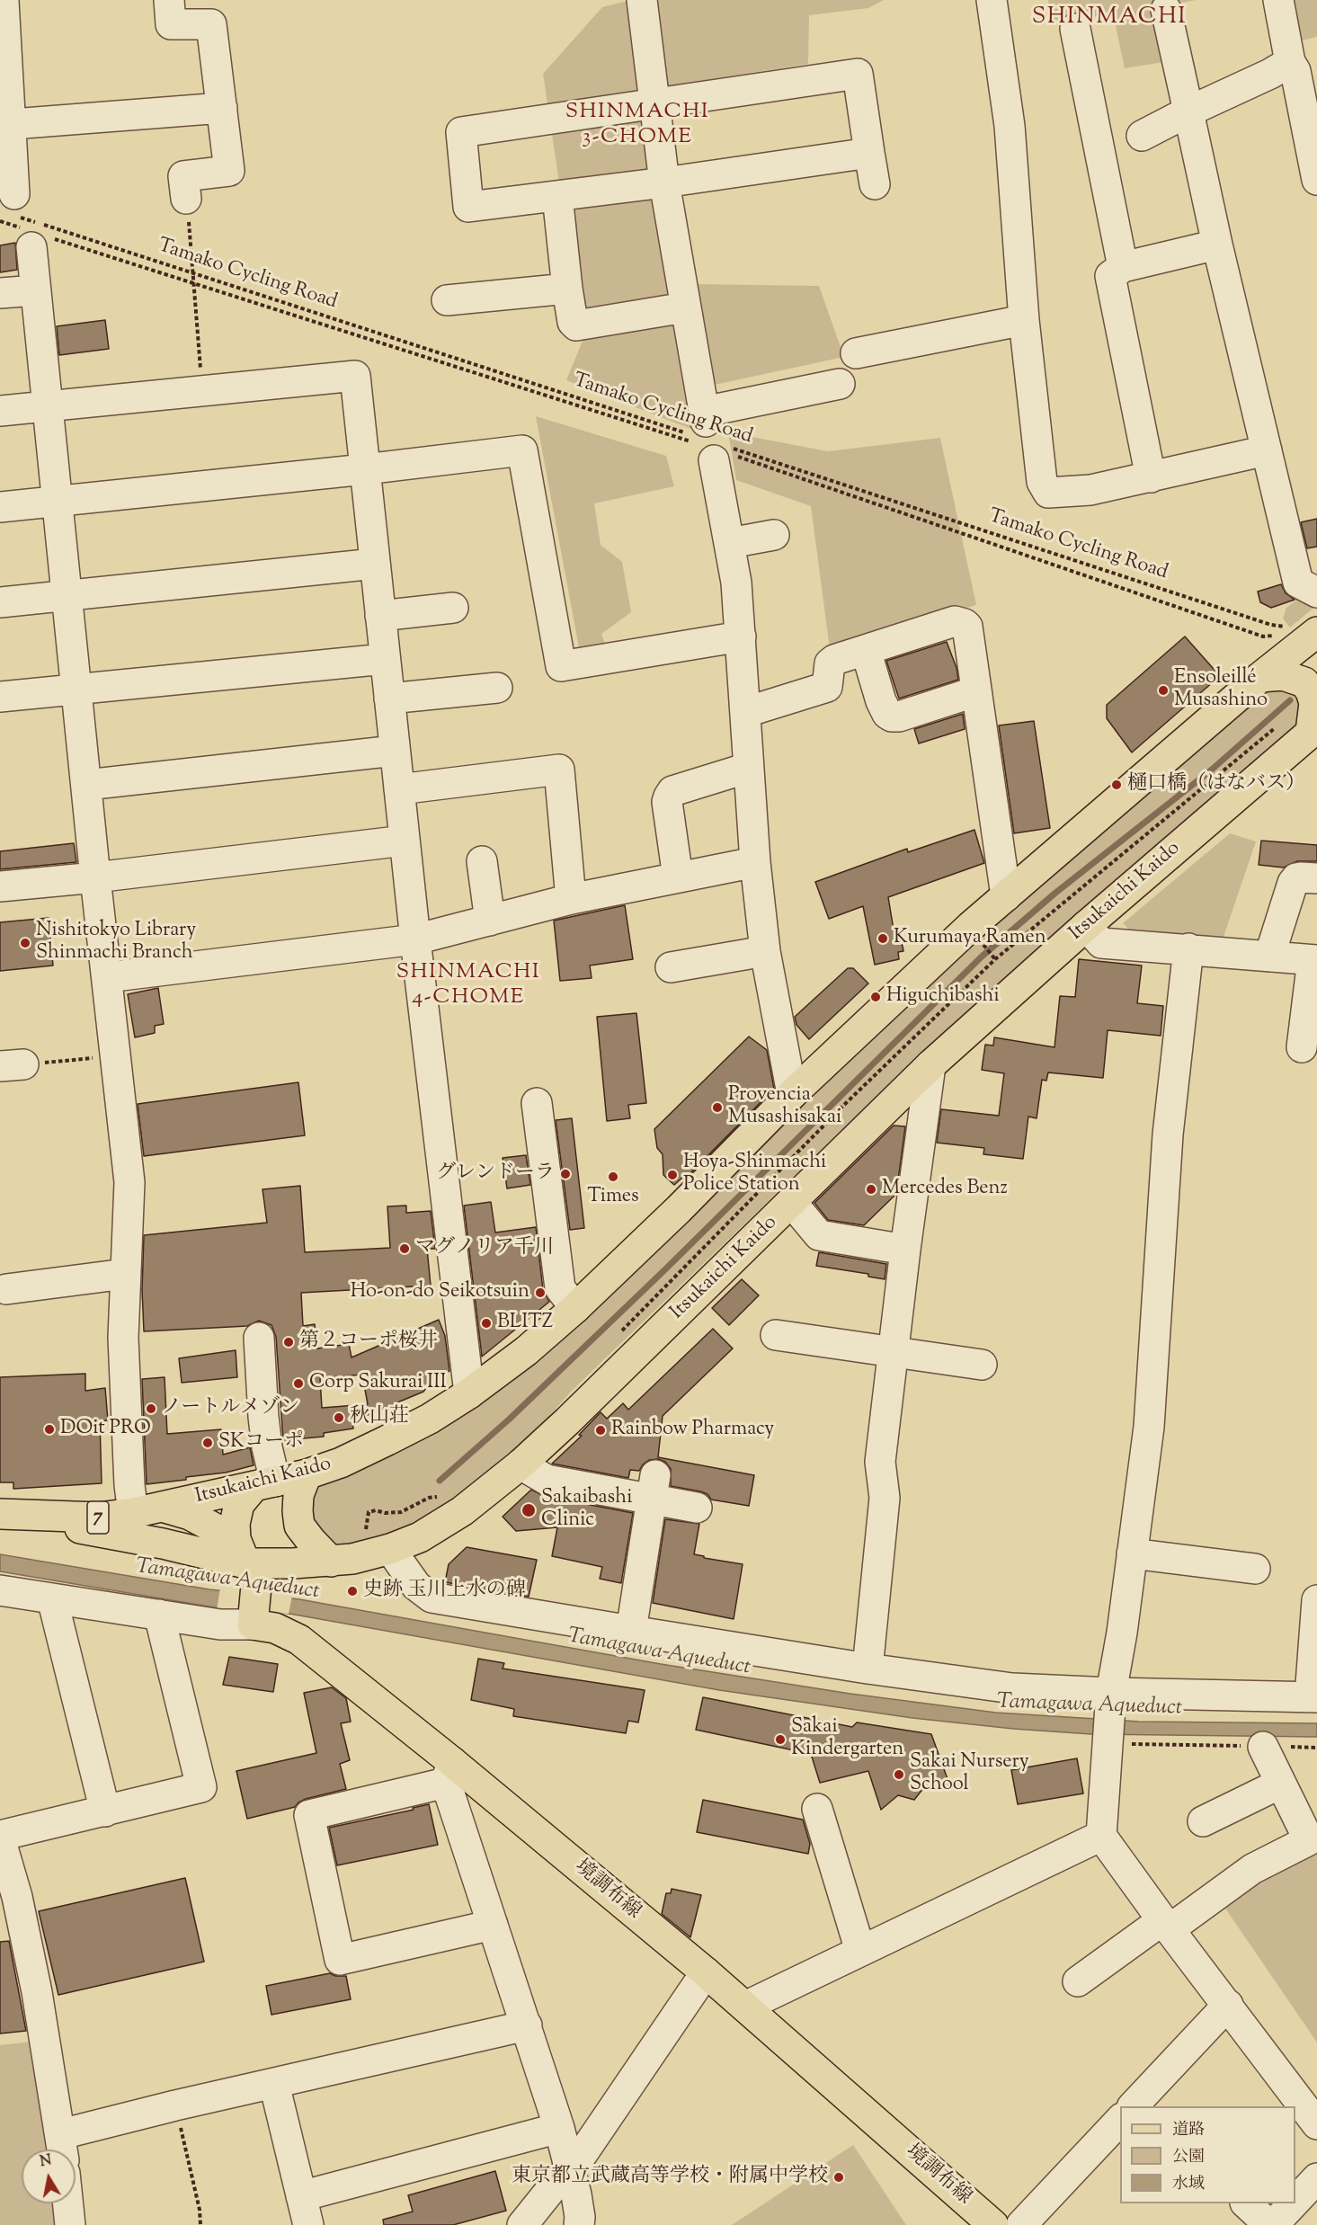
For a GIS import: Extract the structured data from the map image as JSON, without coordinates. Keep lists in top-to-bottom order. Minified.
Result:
{"streets":{"main road":["Itsukaichi Kaido","7","境調布線"],"path":["Tamako Cycling Road"]},"crossings":[["Tamako Cycling Road","Itsukaichi Kaido"]],"districts":["SHINMACHI","SHINMACHI 3-CHOME","SHINMACHI 4-CHOME"],"water":["Tamagawa Aqueduct"],"places":["Ensoleillé Musashino","樋口橋（はなバス）","Kurumaya Ramen","Nishitokyo Library Shinmachi Branch","Higuchibashi","Provencia Musashisakai","グレンドーラ","Hoya-Shinmachi Police Station","Times","Mercedes Benz","マグノリア千川","Ho-on-do Seikotsuin","BLITZ","第２コーポ桜井","Corp Sakurai III","ノートルメゾン","秋山荘","DOit PRO","Rainbow Pharmacy","SKコーポ","Sakaibashi Clinic","史跡 玉川上水の碑","Sakai Kindergarten","Sakai Nursery School","東京都立武蔵高等学校・附属中学校"],"legend":["道路","公園","水域"],"north":"top"}
